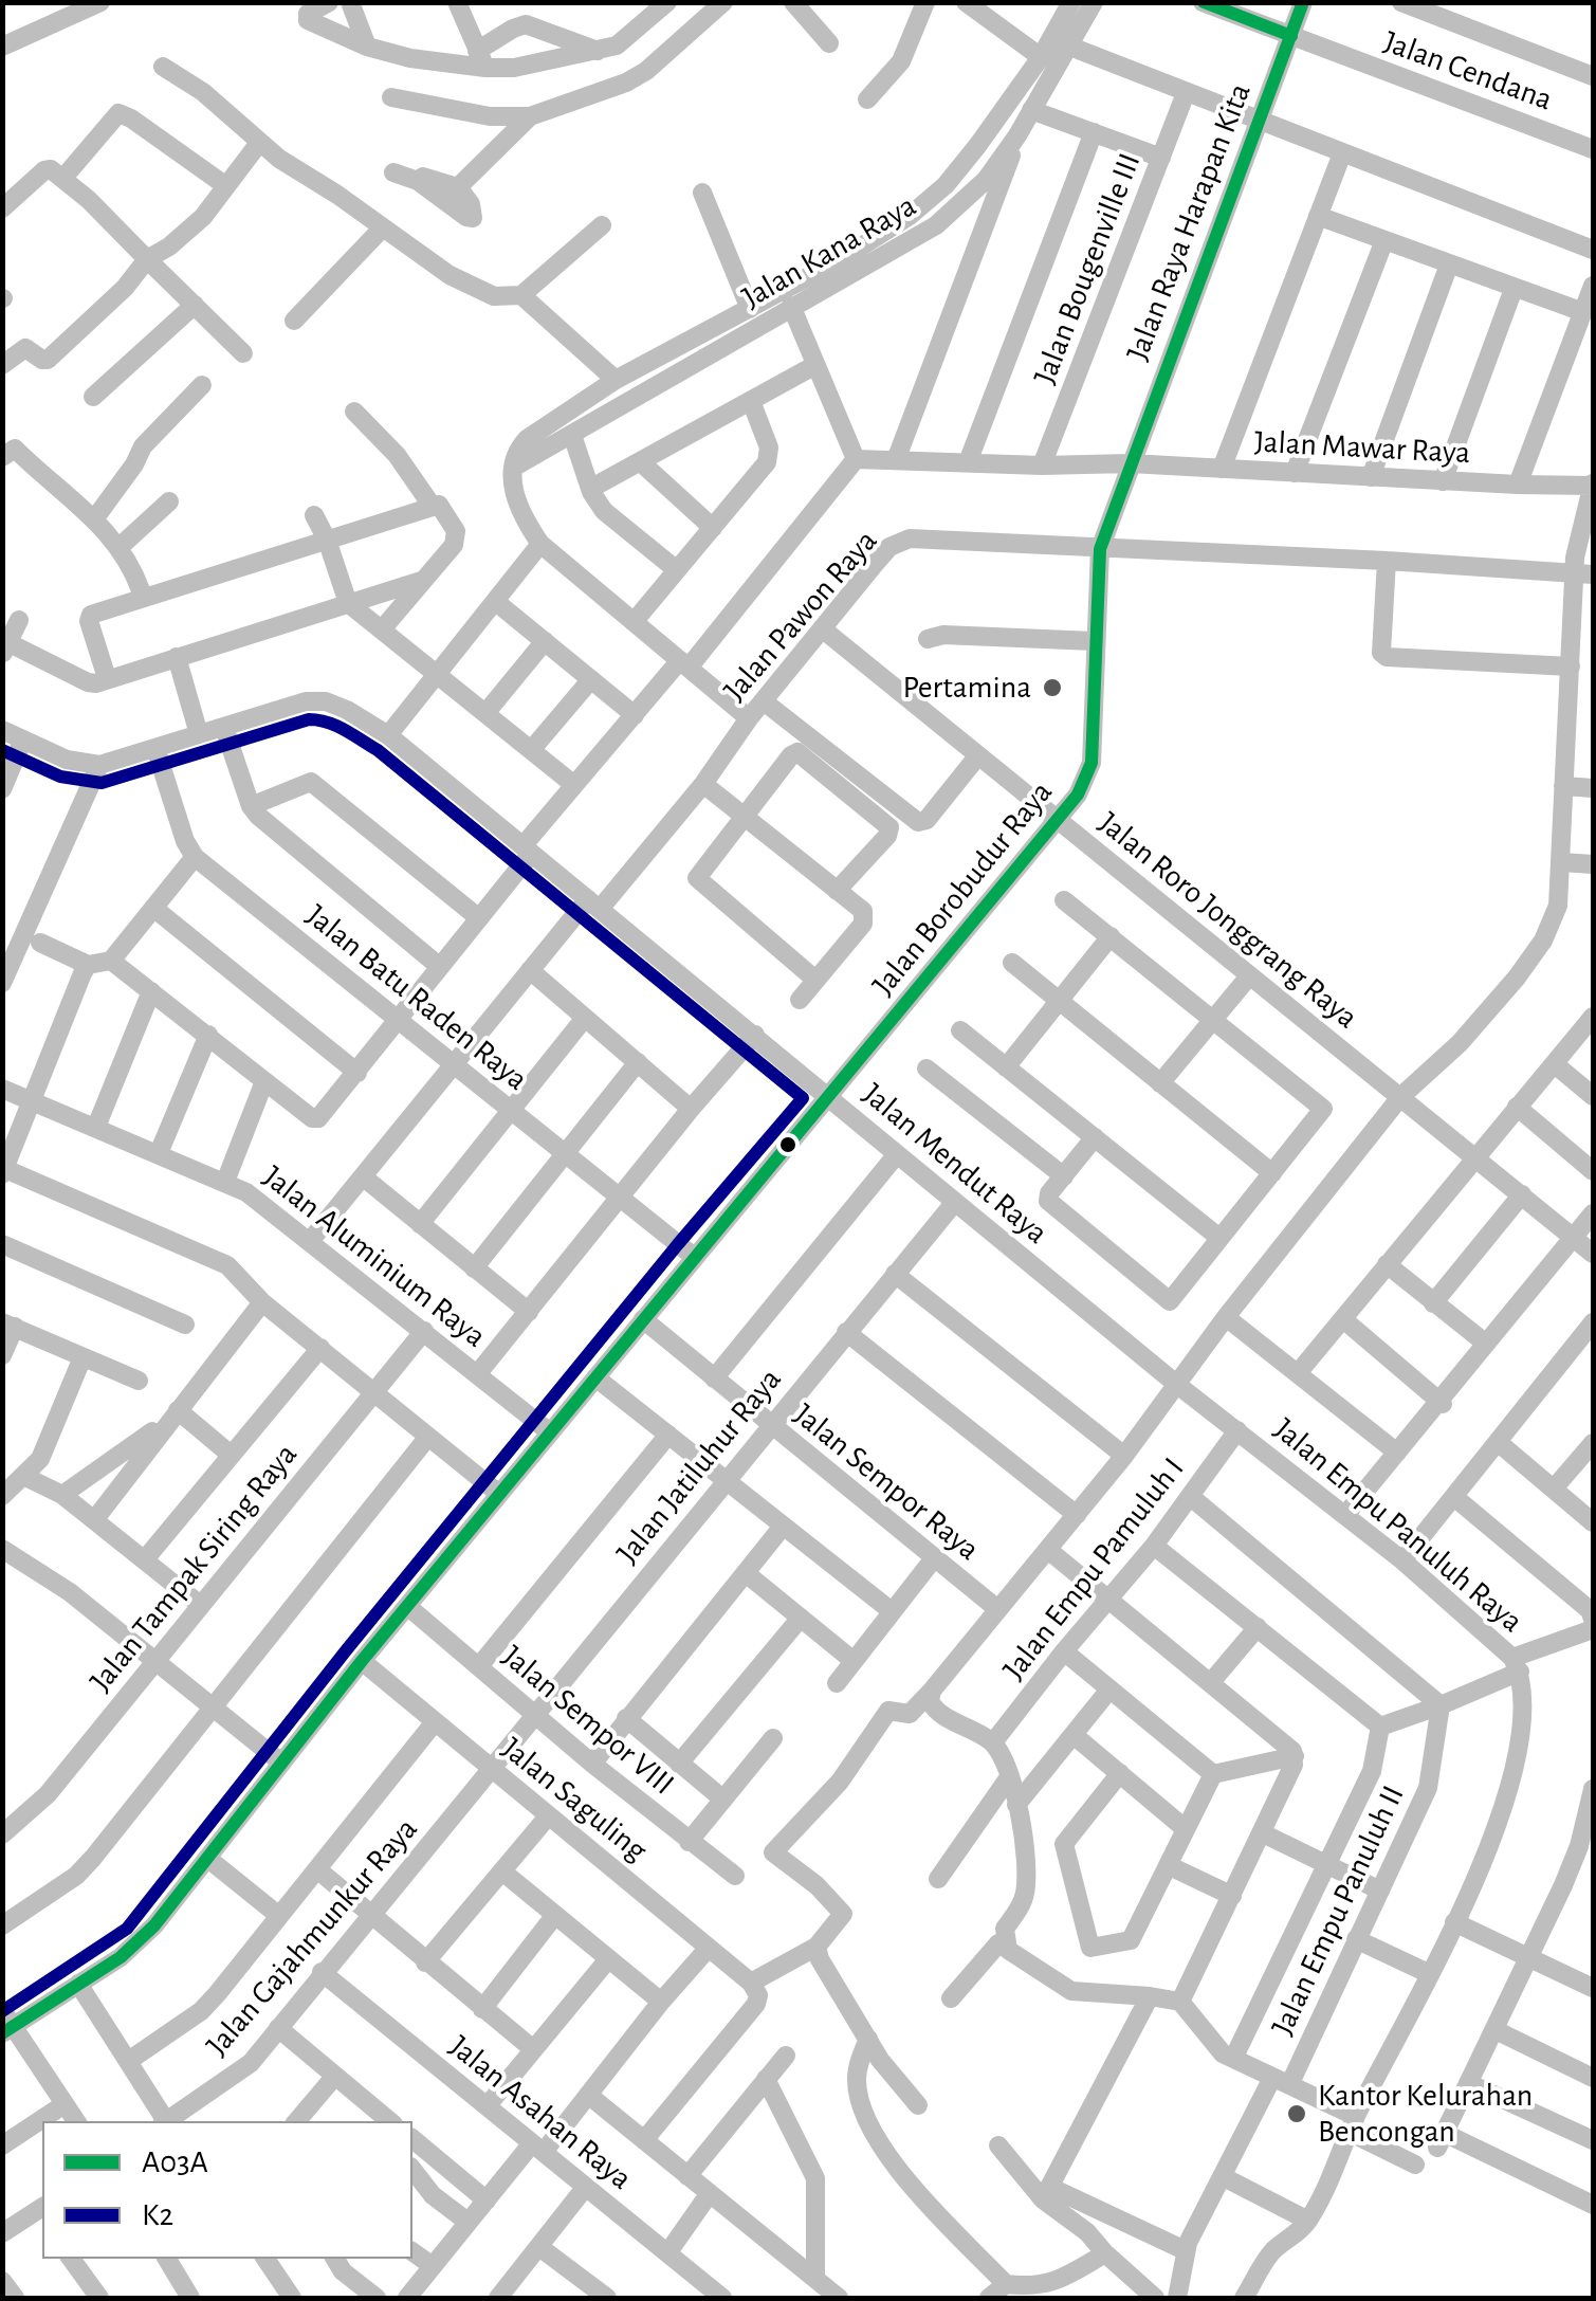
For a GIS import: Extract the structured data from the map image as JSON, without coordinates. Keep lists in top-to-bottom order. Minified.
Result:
{"streets":{"street":["Jalan Cendana","Jalan Raya Harapan Kita","Jalan Kana Raya","Jalan Bougenville III","Jalan Mawar Raya","Jalan Pawon Raya","Jalan Borobudur Raya","Jalan Roro Jonggrang Raya","Jalan Batu Raden Raya","Jalan Mendut Raya","Jalan Aluminium Raya","Jalan Jatiluhur Raya","Jalan Sempor Raya","Jalan Empu Panuluh Raya","Jalan Tampak Siring Raya","Jalan Empu Pamuluh I","Jalan Sempor VIII","Jalan Saguling","Jalan Empu Panuluh II","Jalan Gajahmunkur Raya","Jalan Asahan Raya"]},"crossings":[["Jalan Cendana","Jalan Raya Harapan Kita"],["Jalan Raya Harapan Kita","Jalan Mawar Raya"],["Jalan Raya Harapan Kita","Jalan Borobudur Raya"],["Jalan Bougenville III","Jalan Mawar Raya"],["Jalan Mawar Raya","Jalan Borobudur Raya"],["Jalan Pawon Raya","Jalan Borobudur Raya"],["Jalan Pawon Raya","Jalan Roro Jonggrang Raya"],["Jalan Pawon Raya","Jalan Batu Raden Raya"],["Jalan Pawon Raya","Jalan Mendut Raya"],["Jalan Pawon Raya","Jalan Aluminium Raya"],["Jalan Borobudur Raya","Jalan Roro Jonggrang Raya"],["Jalan Borobudur Raya","Jalan Batu Raden Raya"],["Jalan Borobudur Raya","Jalan Mendut Raya"],["Jalan Borobudur Raya","Jalan Aluminium Raya"],["Jalan Borobudur Raya","Jalan Sempor Raya"],["Jalan Borobudur Raya","Jalan Sempor VIII"],["Jalan Borobudur Raya","Jalan Saguling"],["Jalan Batu Raden Raya","Jalan Mendut Raya"],["Jalan Mendut Raya","Jalan Jatiluhur Raya"],["Jalan Mendut Raya","Jalan Empu Panuluh Raya"],["Jalan Aluminium Raya","Jalan Tampak Siring Raya"],["Jalan Jatiluhur Raya","Jalan Sempor Raya"],["Jalan Jatiluhur Raya","Jalan Sempor VIII"],["Jalan Jatiluhur Raya","Jalan Saguling"],["Jalan Jatiluhur Raya","Jalan Gajahmunkur Raya"],["Jalan Empu Panuluh Raya","Jalan Empu Pamuluh I"],["Jalan Saguling","Jalan Gajahmunkur Raya"],["Jalan Gajahmunkur Raya","Jalan Asahan Raya"]],"places":["Pertamina","Kantor Kelurahan Bencongan"],"lines":["transit line A03A","transit line K2"],"legend":["A03A","K2"]}
